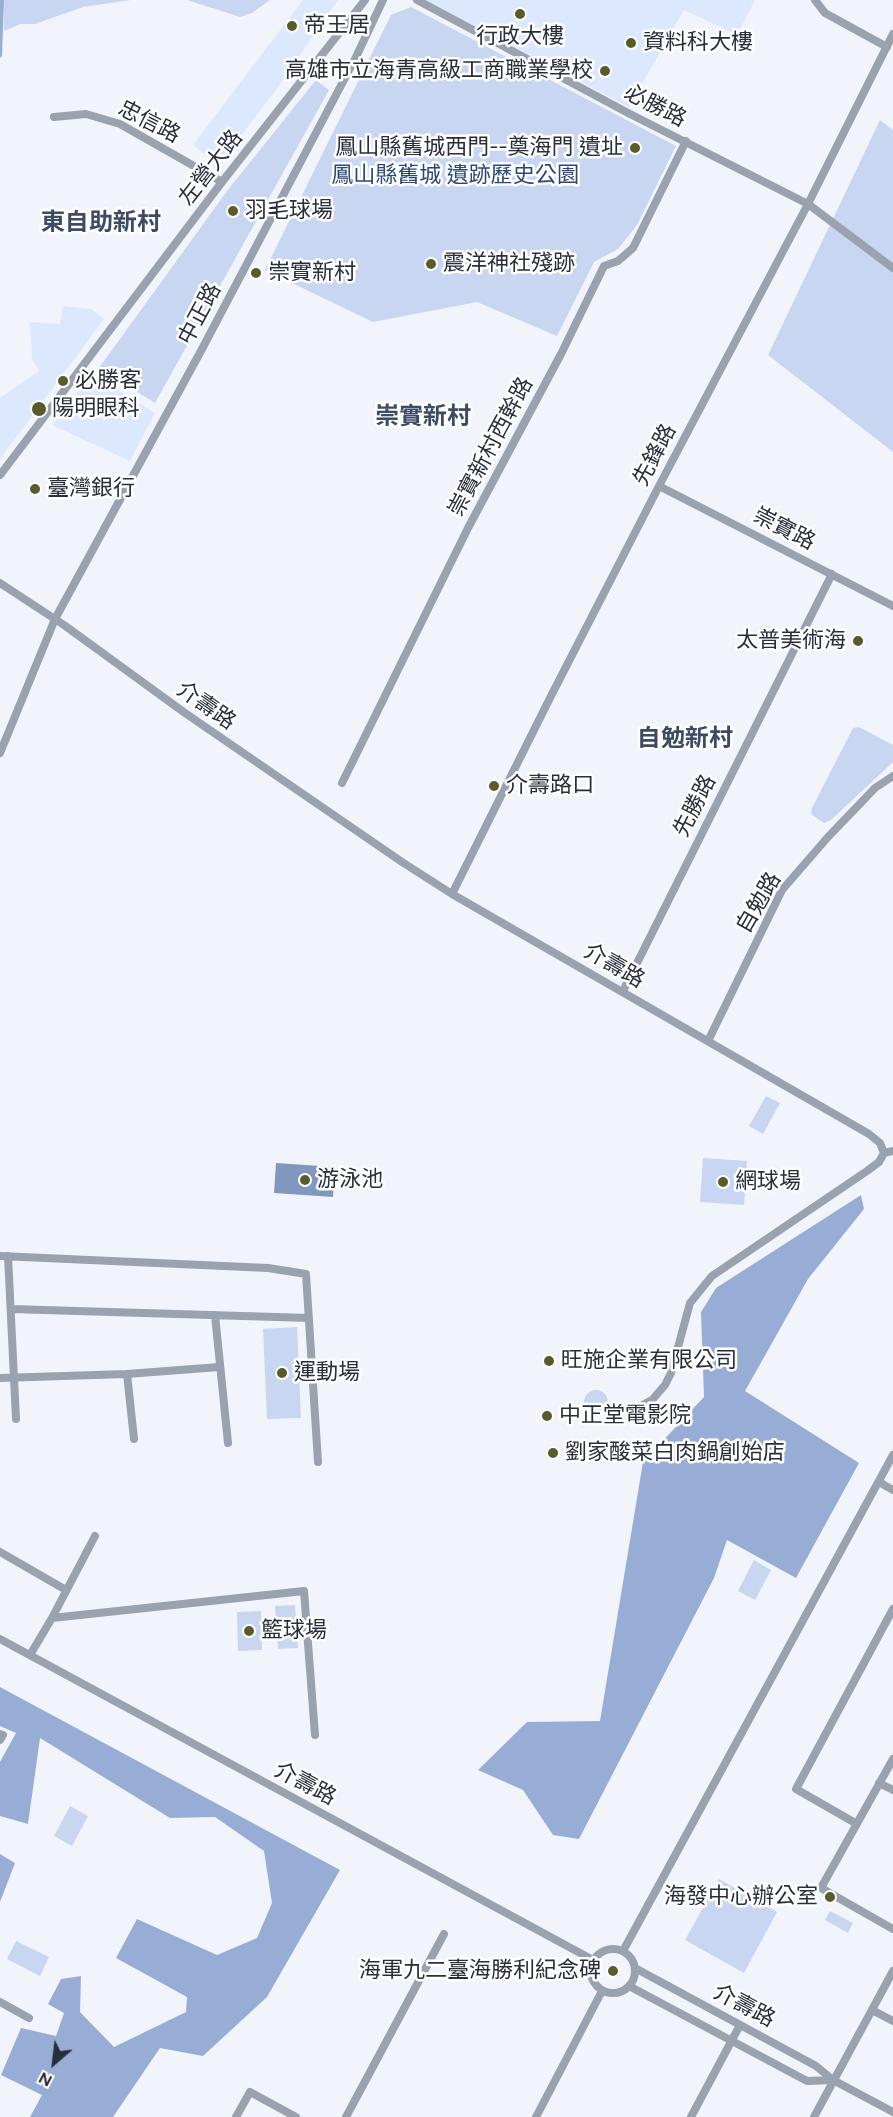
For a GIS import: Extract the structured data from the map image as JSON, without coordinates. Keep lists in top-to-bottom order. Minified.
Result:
{"streets":{"street":["必勝路","忠信路","左營大路","中正路","崇實新村西幹路","先鋒路","崇實路","介壽路","先勝路","自勉路"]},"crossings":[["必勝路","崇實新村西幹路"],["必勝路","先鋒路"],["忠信路","左營大路"],["中正路","介壽路"],["先鋒路","崇實路"],["先鋒路","介壽路"],["崇實路","先勝路"],["介壽路","先勝路"],["介壽路","自勉路"]],"districts":["東自助新村","崇實新村","自勉新村"],"parks":["鳳山縣舊城 遺跡歷史公園"],"places":["行政大樓","帝王居","資料科大樓","高雄市立海青高級工商職業學校","鳳山縣舊城西門--奠海門 遺址","羽毛球場","震洋神社殘跡","崇實新村","必勝客","陽明眼科","臺灣銀行","太普美術海","介壽路口","游泳池","網球場","旺施企業有限公司","運動場","中正堂電影院","劉家酸菜白肉鍋創始店","籃球場","海發中心辦公室","海軍九二臺海勝利紀念碑"],"north":"bottom left"}
